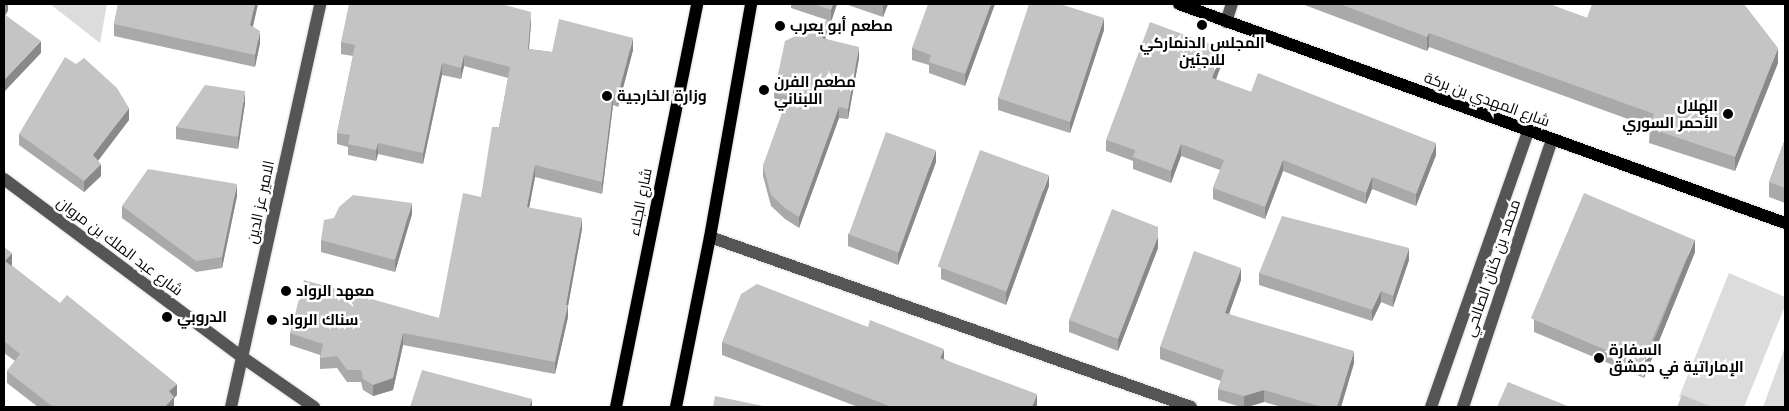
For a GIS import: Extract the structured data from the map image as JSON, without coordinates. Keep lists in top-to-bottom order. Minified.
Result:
{"streets":{"main road":["شارع المهدي بن بركة","شارع الجلاء"],"street":["الامير عز الدين","شارع عبد الملك بن مروان","محمد بن كنان الصالحي"]},"crossings":[["شارع المهدي بن بركة","محمد بن كنان الصالحي"],["الامير عز الدين","شارع عبد الملك بن مروان"]],"places":["المجلس الدنماركي للاجئين","مطعم أبو يعرب","مطعم الفرن اللبناني","وزارة الخارجية","الهلال الأحمر السوري","معهد الرواد","الدروبي","سناك الرواد","السفارة الإماراتية في دمشق"]}
